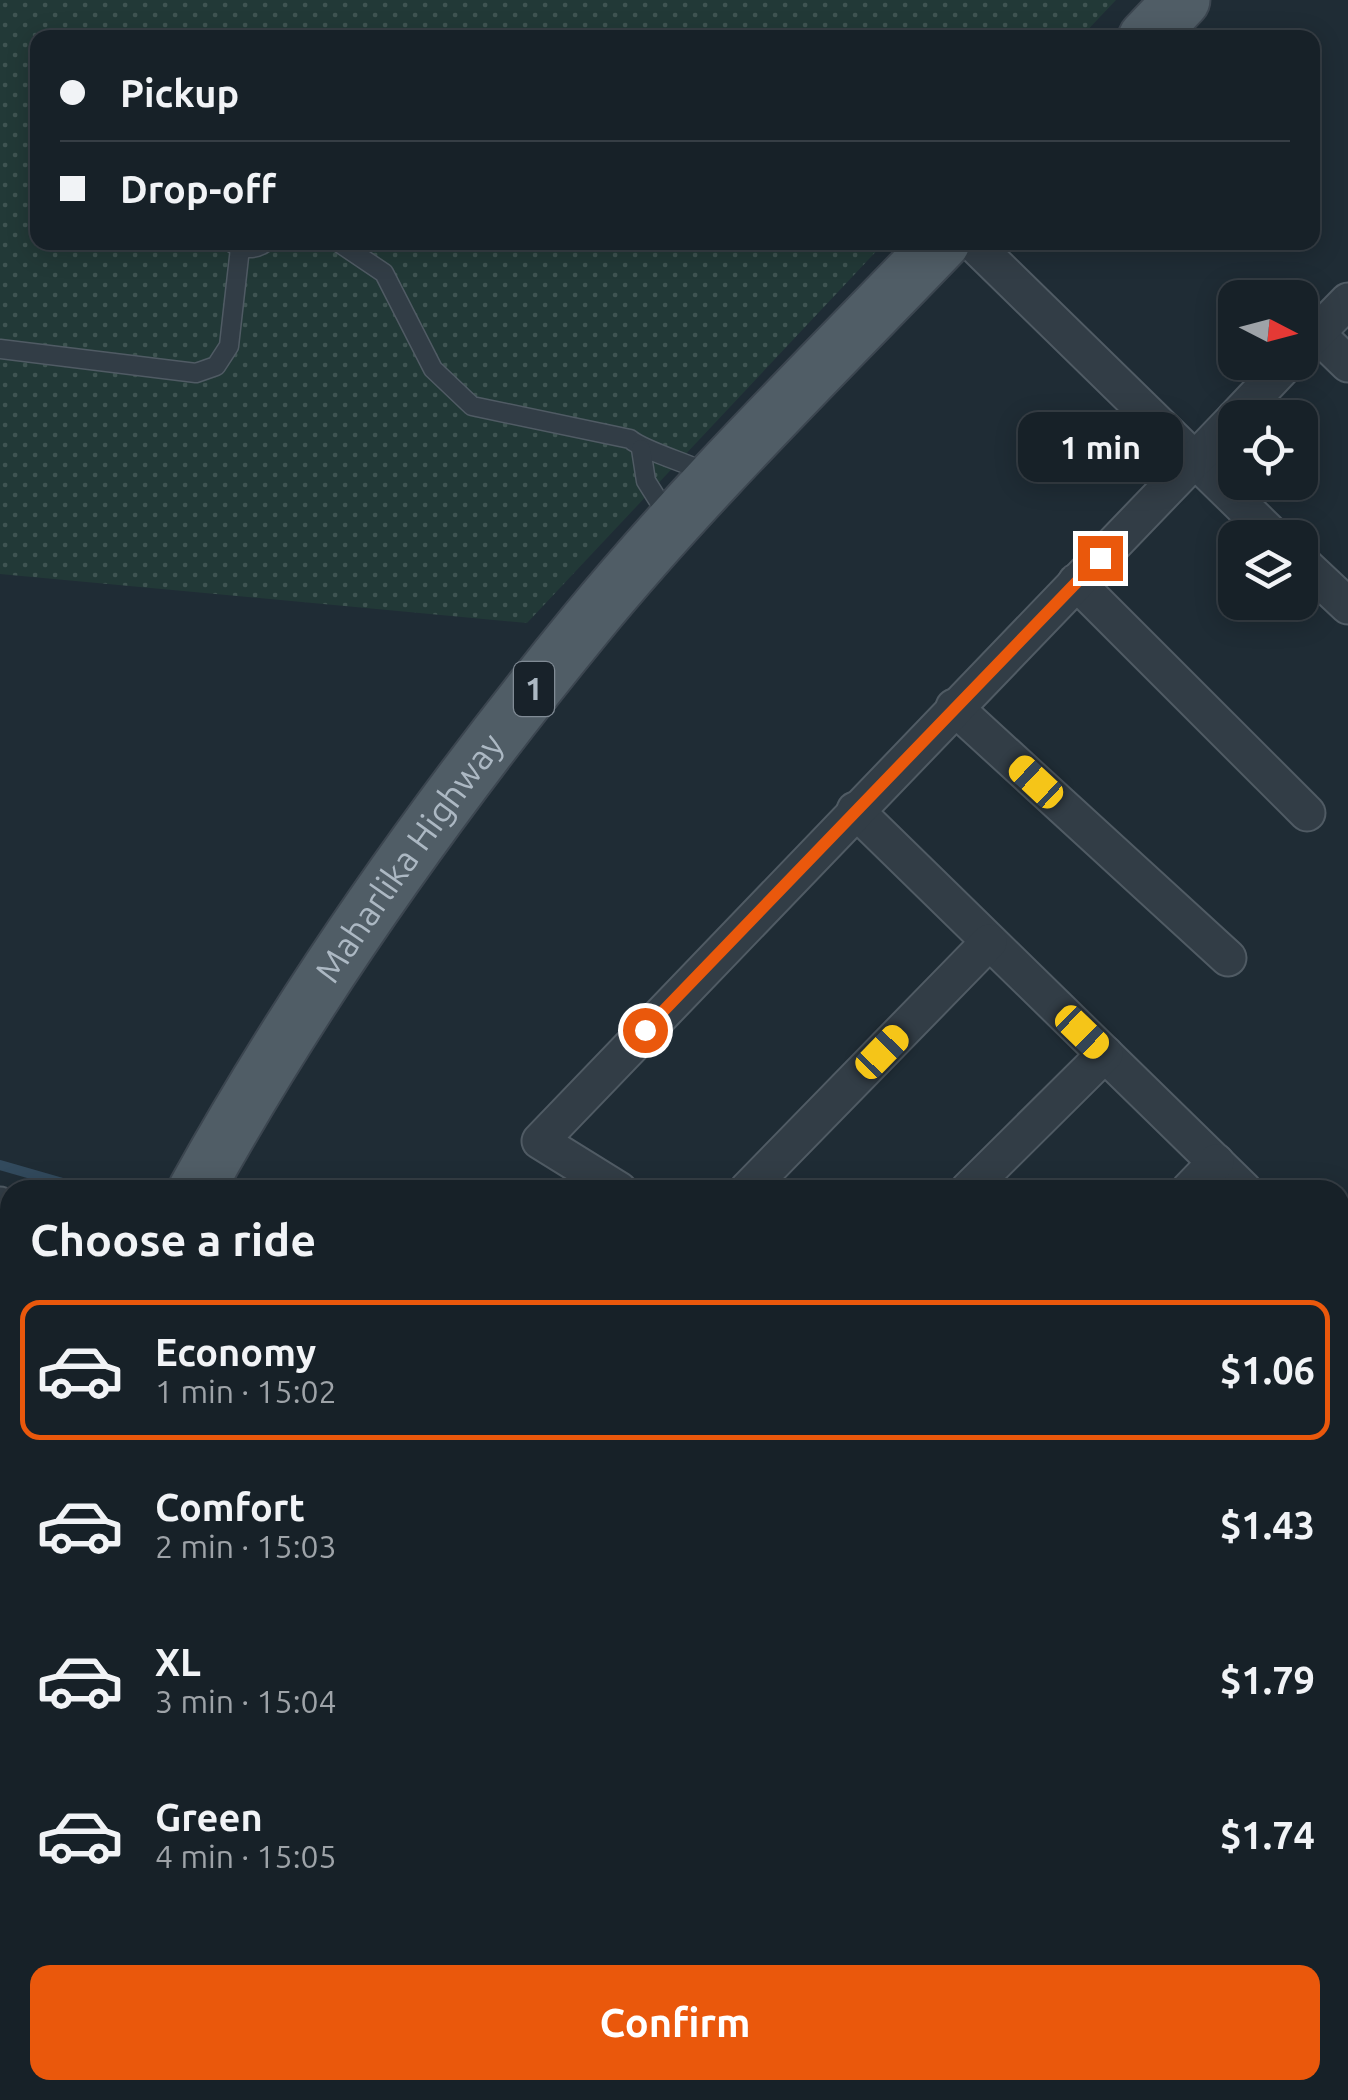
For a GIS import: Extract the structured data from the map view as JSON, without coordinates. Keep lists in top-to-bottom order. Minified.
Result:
{"streets":{"main road":["1","Maharlika Highway"]},"north":"right","page":{"banner":["Pickup","Drop-off"],"bubble":"1 min","heading":"Choose a ride","list":[{"name":"Economy","note":"1 min · 15:02","value":"$1.06"},{"name":"Comfort","note":"2 min · 15:03","value":"$1.43"},{"name":"XL","note":"3 min · 15:04","value":"$1.79"},{"name":"Green","note":"4 min · 15:05","value":"$1.74"}],"buttons":"Confirm"}}
